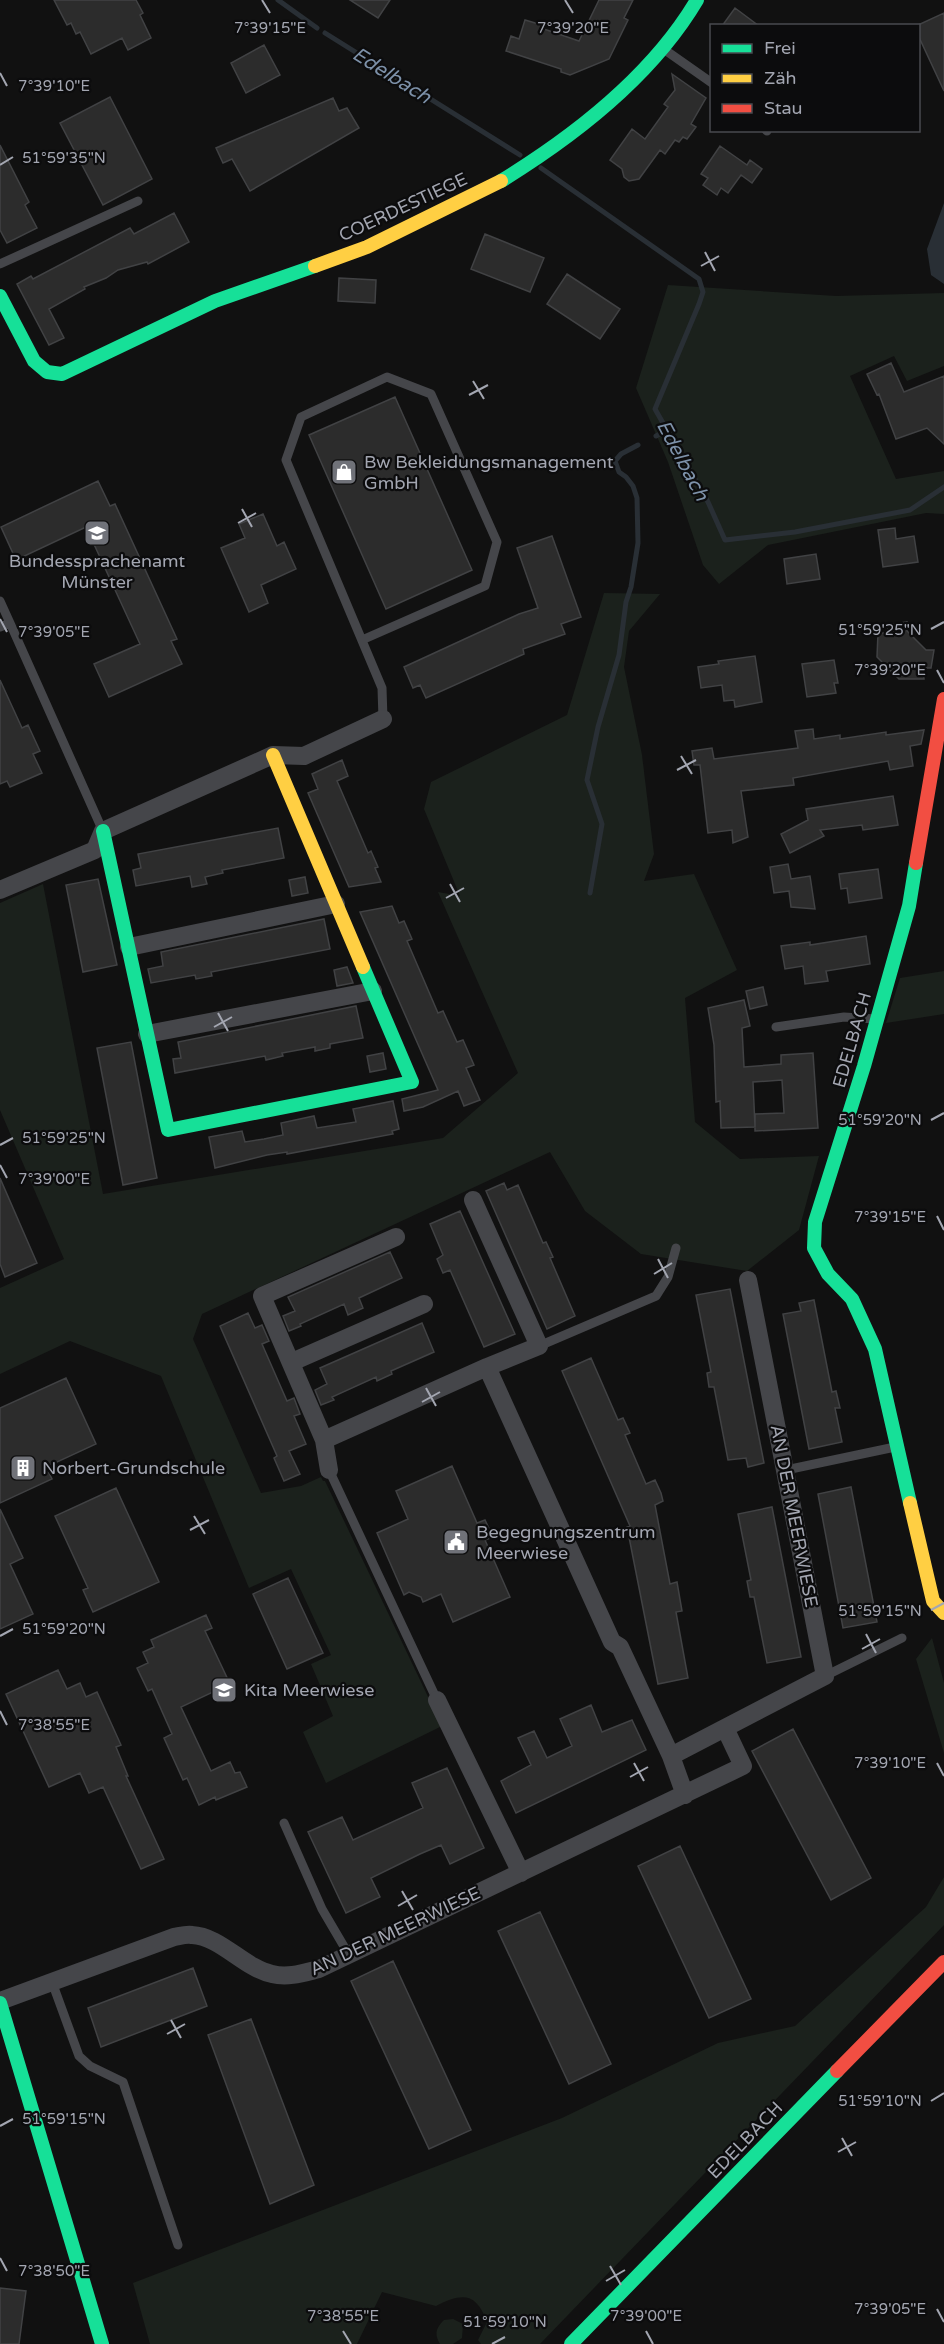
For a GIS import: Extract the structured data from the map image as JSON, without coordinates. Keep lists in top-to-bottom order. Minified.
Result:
{"streets":{"street":["COERDESTIEGE","EDELBACH","AN DER MEERWIESE"]},"water":["Edelbach"],"places":{"shop":["Bw Bekleidungsmanagement GmbH"],"school or university":["Bundessprachenamt Münster","Kita Meerwiese"],"building":["Norbert-Grundschule"],"public building":["Begegnungszentrum Meerwiese"]},"legend":["Frei","Zäh","Stau"],"coordinates":["7°39'15\"E","7°39'20\"E","7°39'10\"E","51°59'35\"N","51°59'25\"N","7°39'05\"E","51°59'20\"N","7°39'00\"E","51°59'15\"N","7°38'55\"E","51°59'10\"N","7°38'50\"E"]}
